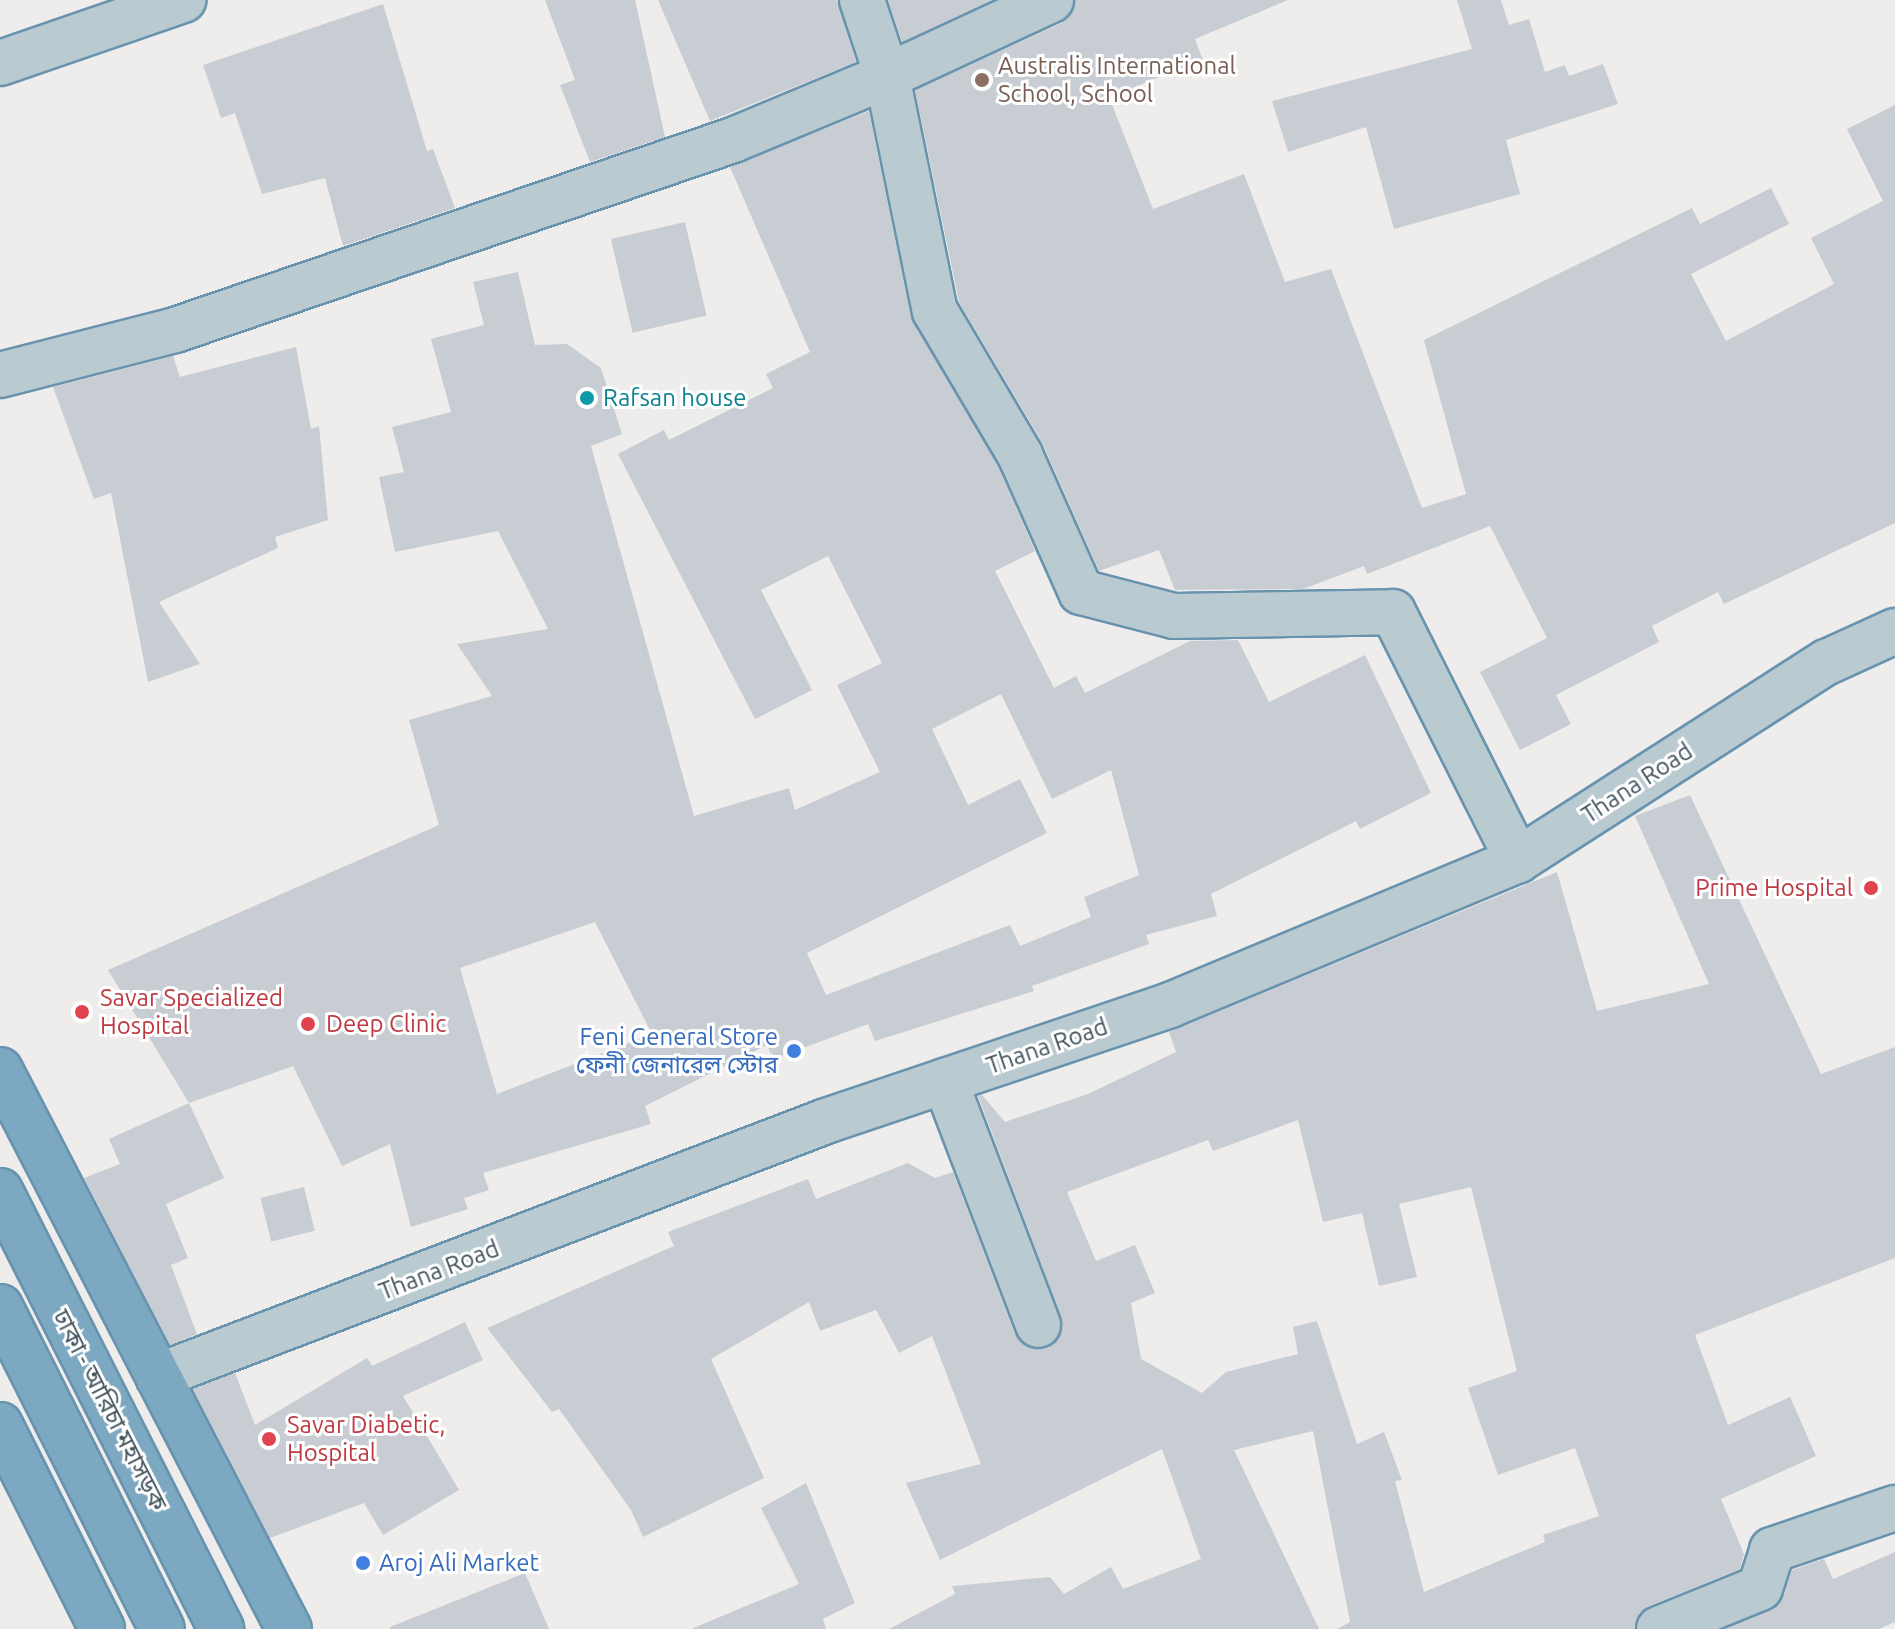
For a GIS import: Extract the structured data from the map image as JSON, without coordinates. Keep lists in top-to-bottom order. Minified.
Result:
{"streets":{"highway":["ঢাকা - আরিচা মহাসড়ক"],"street":["Thana Road"]},"places":["Australis International School, School","Rafsan house","Prime Hospital","Savar Specialized Hospital","Deep Clinic","Feni General Store ফেনী জেনারেল স্টোর","Savar Diabetic, Hospital","Aroj Ali Market"]}
